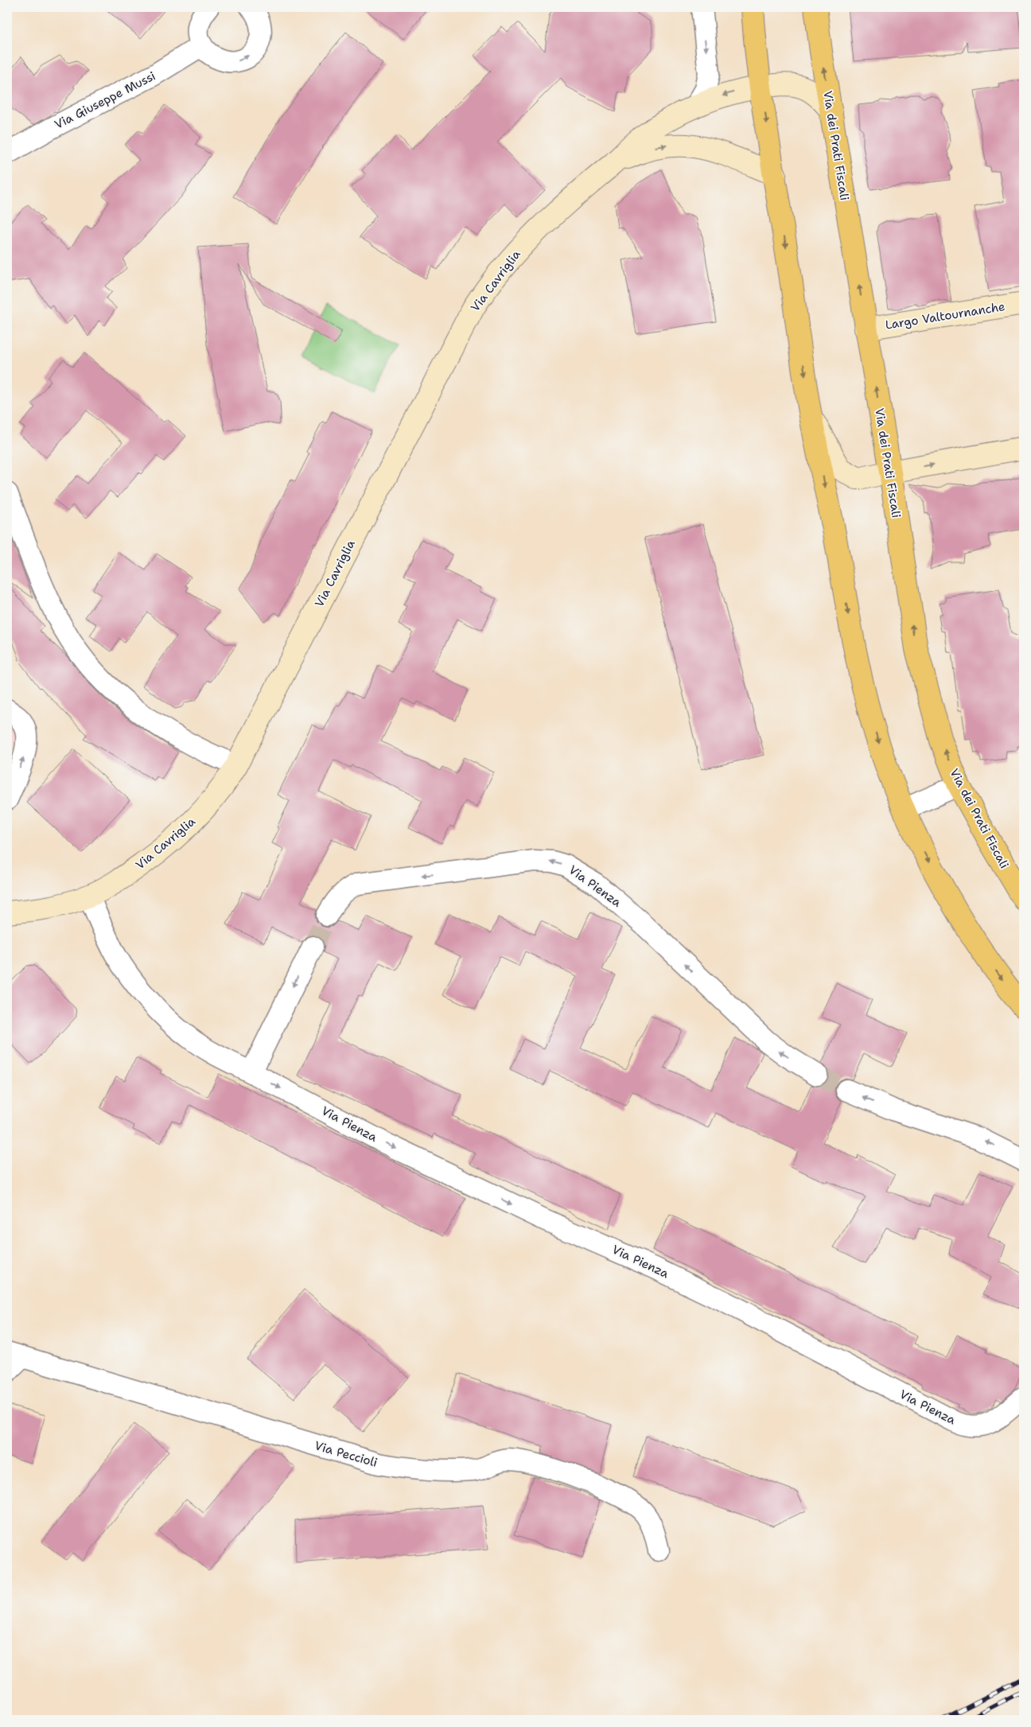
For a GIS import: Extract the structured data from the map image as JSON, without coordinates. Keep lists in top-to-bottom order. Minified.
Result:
{"streets":{"main road":["Via dei Prati Fiscali"],"street":["Via Giuseppe Mussi","Via Cavriglia","Largo Valtournanche","Via Pienza","Via Peccioli"]},"crossings":[["Via dei Prati Fiscali","Via Cavriglia"],["Via dei Prati Fiscali","Largo Valtournanche"],["Via Cavriglia","Via Pienza"]]}
